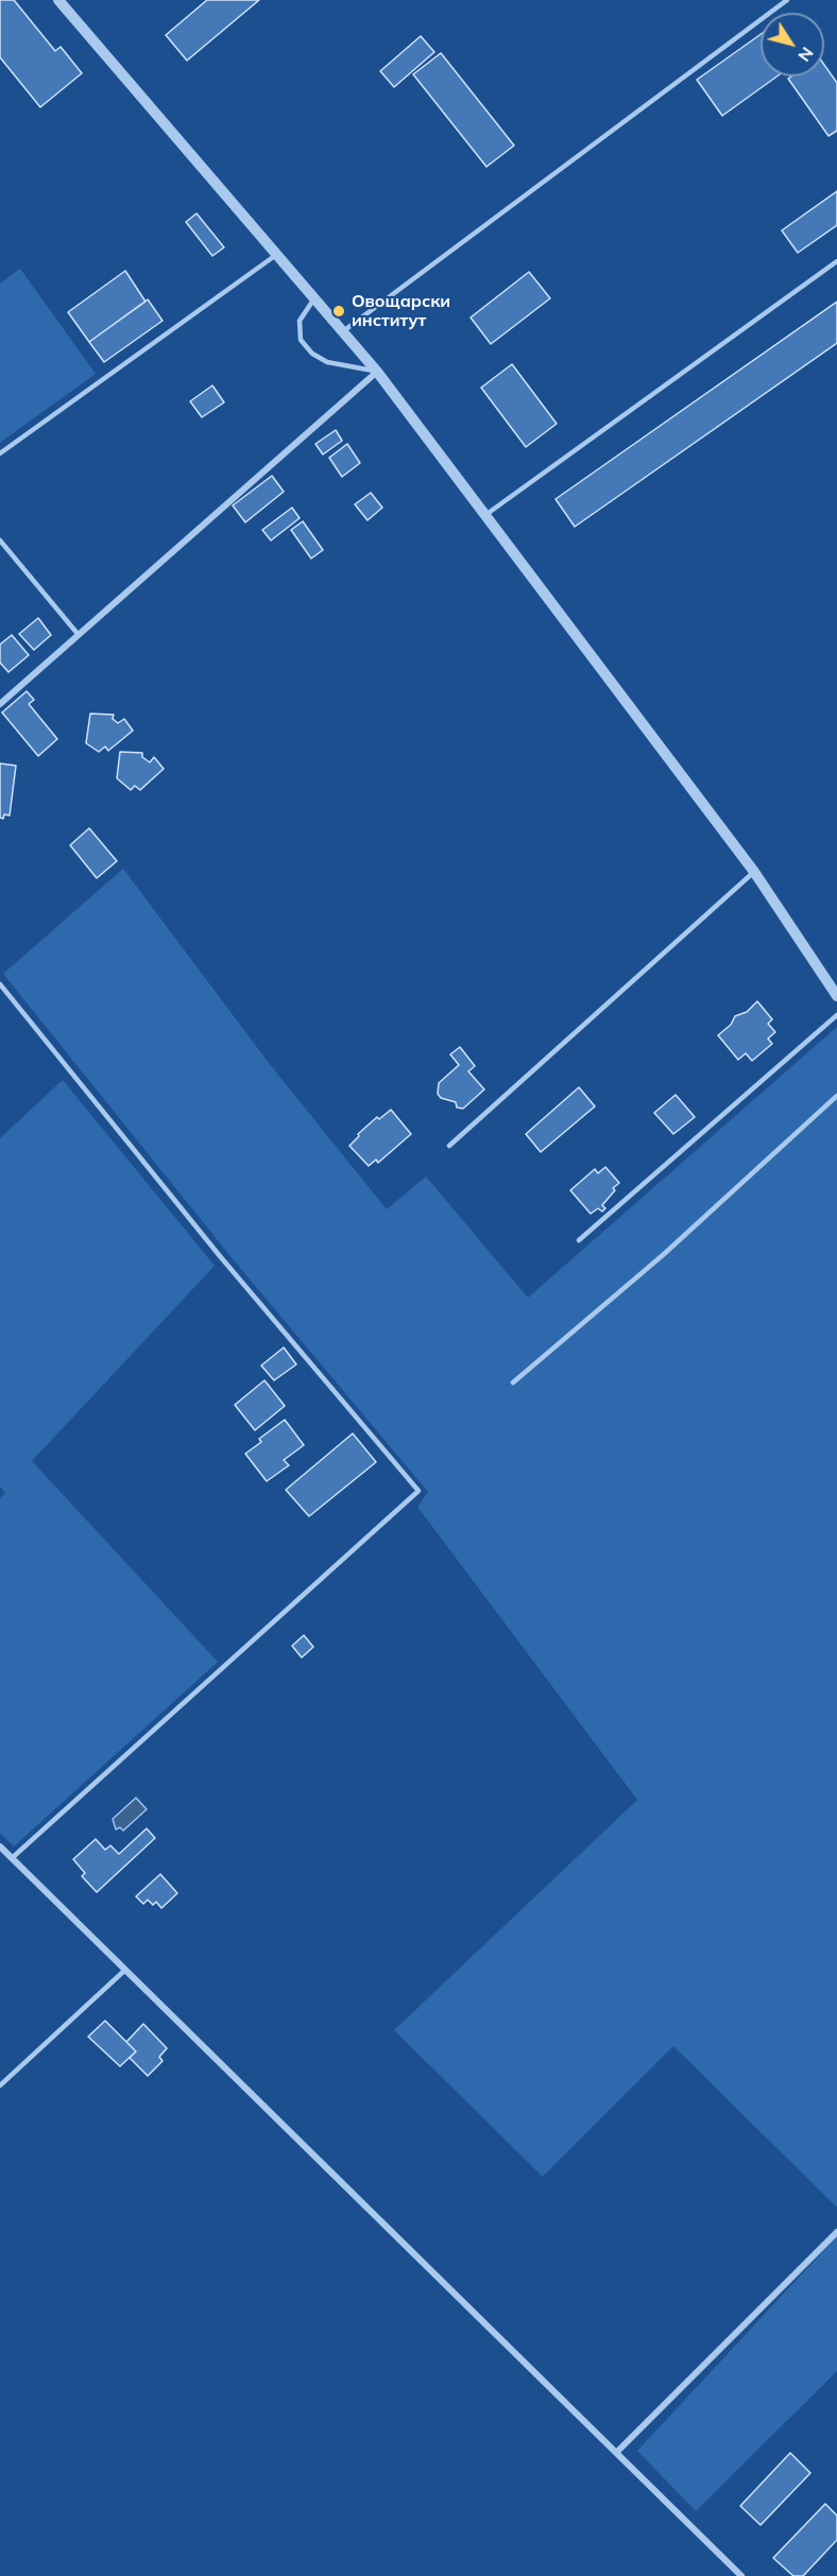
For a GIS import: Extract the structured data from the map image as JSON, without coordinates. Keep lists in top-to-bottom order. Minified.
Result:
{"places":["Овощарски институт"],"north":"bottom right"}
